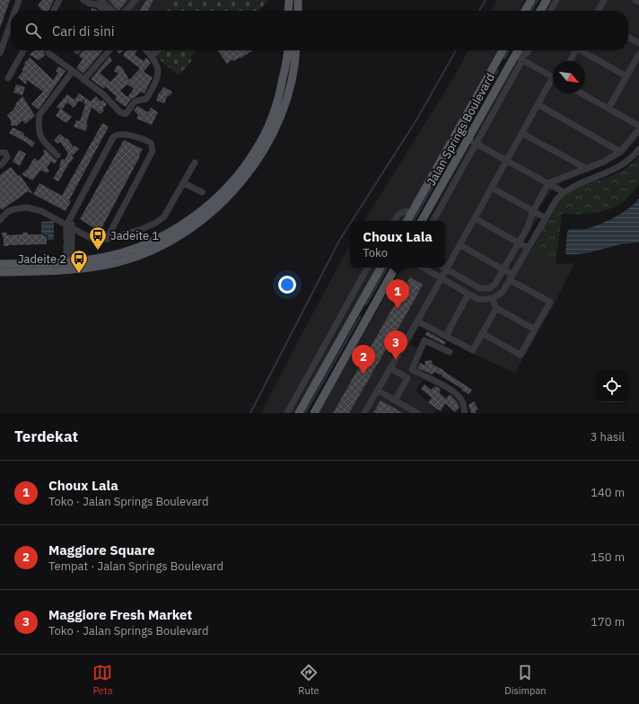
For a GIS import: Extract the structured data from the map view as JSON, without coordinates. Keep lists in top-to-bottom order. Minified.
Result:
{"streets":{"main road":["Jalan Springs Boulevard"]},"places":{"bus stop":["Jadeite 1","Jadeite 2"]},"north":"bottom right","page":{"search":"Cari di sini","popup":["Choux Lala","Toko"],"pins":["1","3","2"],"heading":["Terdekat","3 hasil"],"list":[{"mark":"1","name":"Choux Lala","note":"Toko · Jalan Springs Boulevard","value":"140 m"},{"mark":"2","name":"Maggiore Square","note":"Tempat · Jalan Springs Boulevard","value":"150 m"},{"mark":"3","name":"Maggiore Fresh Market","note":"Toko · Jalan Springs Boulevard","value":"170 m"}],"nav":["Peta","Rute","Disimpan"]}}
